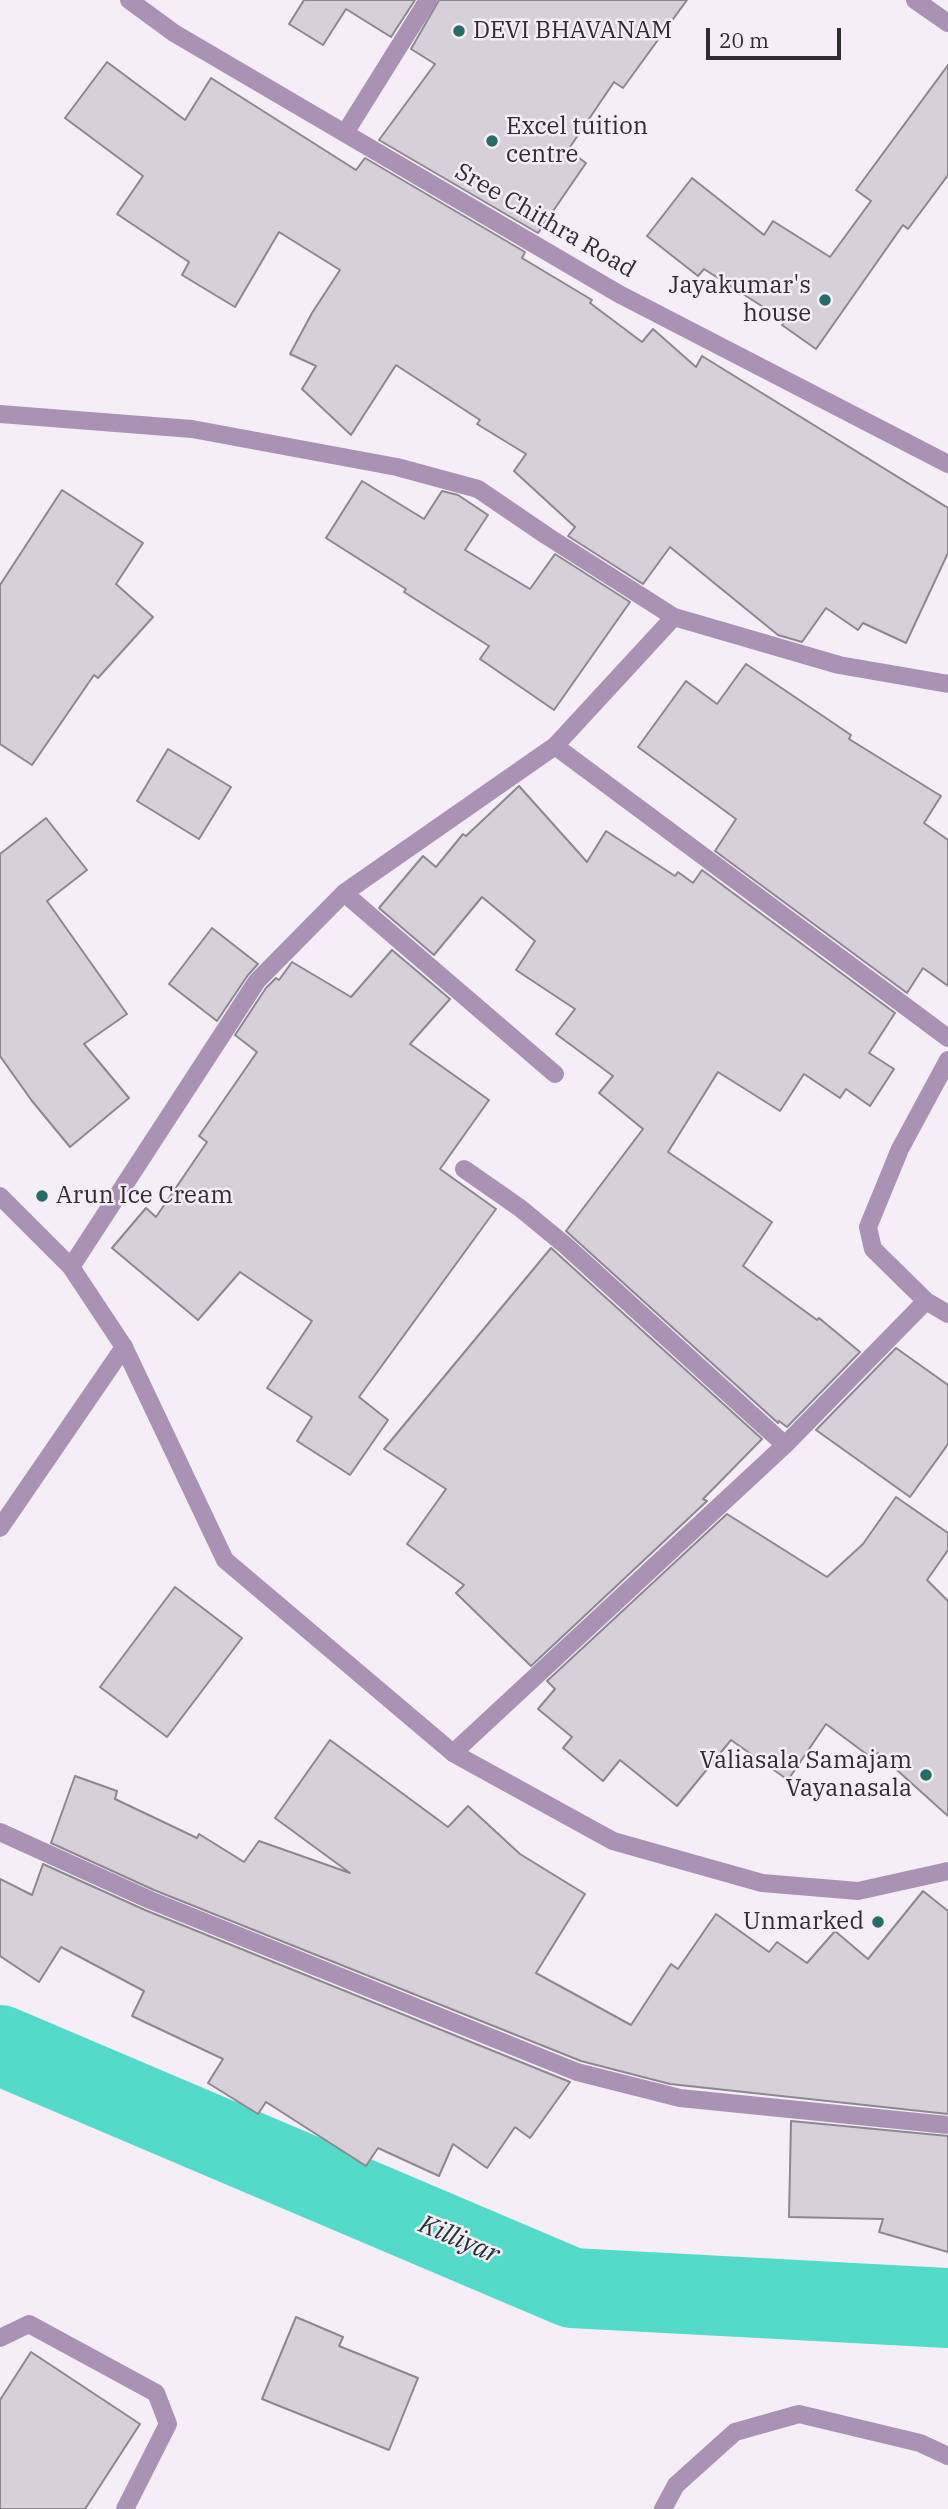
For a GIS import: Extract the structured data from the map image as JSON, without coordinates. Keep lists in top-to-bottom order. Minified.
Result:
{"streets":{"street":["Sree Chithra Road"]},"water":["Killiyar"],"places":["DEVI BHAVANAM","Excel tuition centre","Jayakumar's house","Arun Ice Cream","Valiasala Samajam Vayanasala","Unmarked"],"scale_bar":"20 m"}
